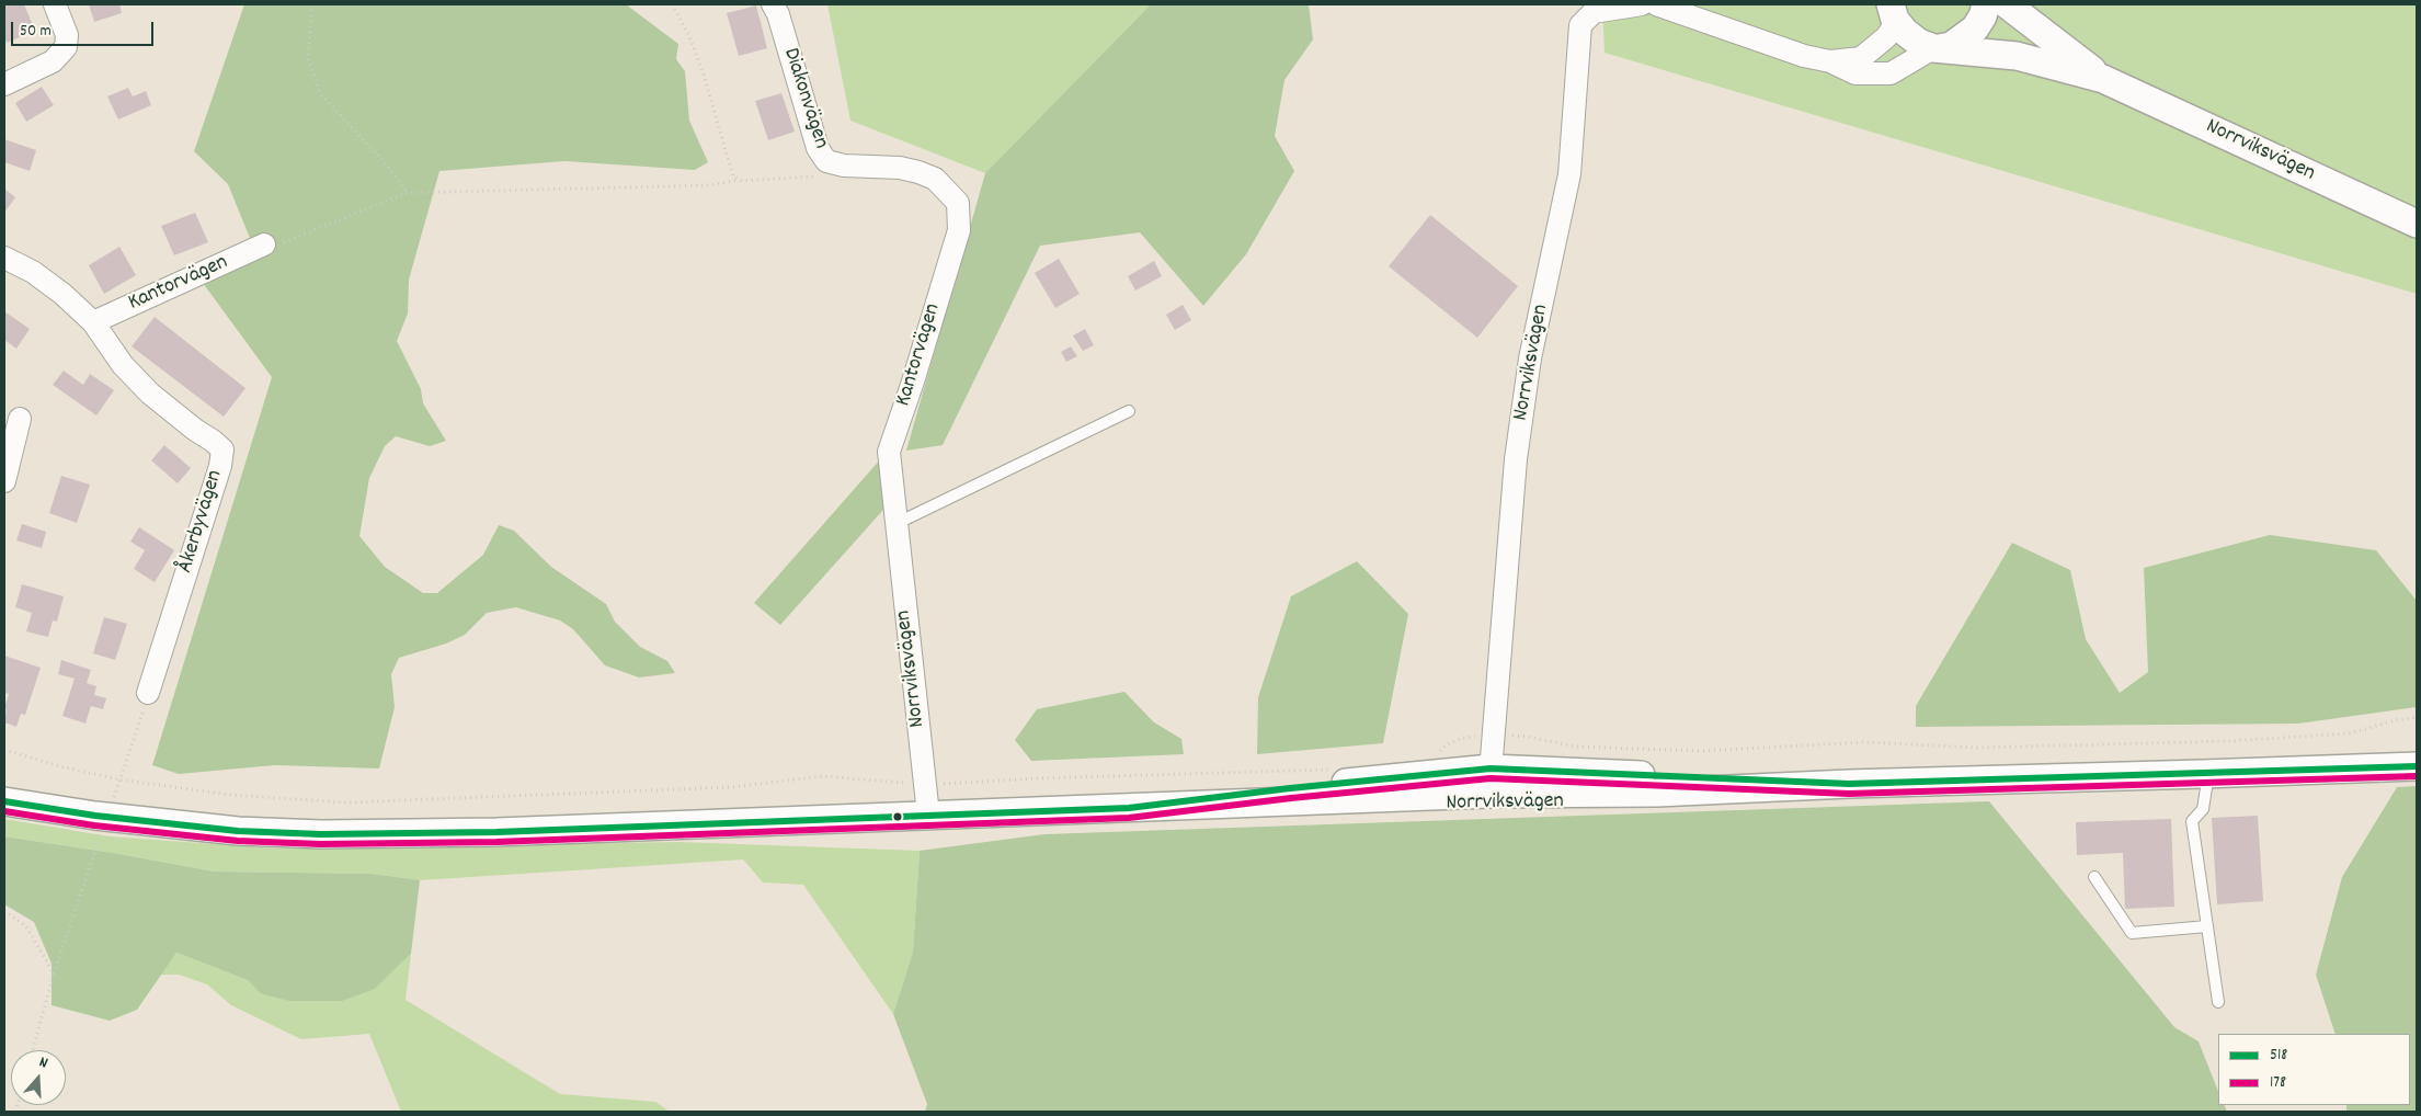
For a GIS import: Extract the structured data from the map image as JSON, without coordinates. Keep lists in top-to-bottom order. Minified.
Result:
{"streets":{"street":["Diakonvägen","Norrviksvägen","Kantorvägen","Åkerbyvägen"]},"crossings":[["Diakonvägen","Kantorvägen"],["Norrviksvägen","Kantorvägen"],["Kantorvägen","Åkerbyvägen"]],"lines":["transit line 518","transit line 178"],"legend":["518","178"],"scale_bar":"50 m","north":"top"}
